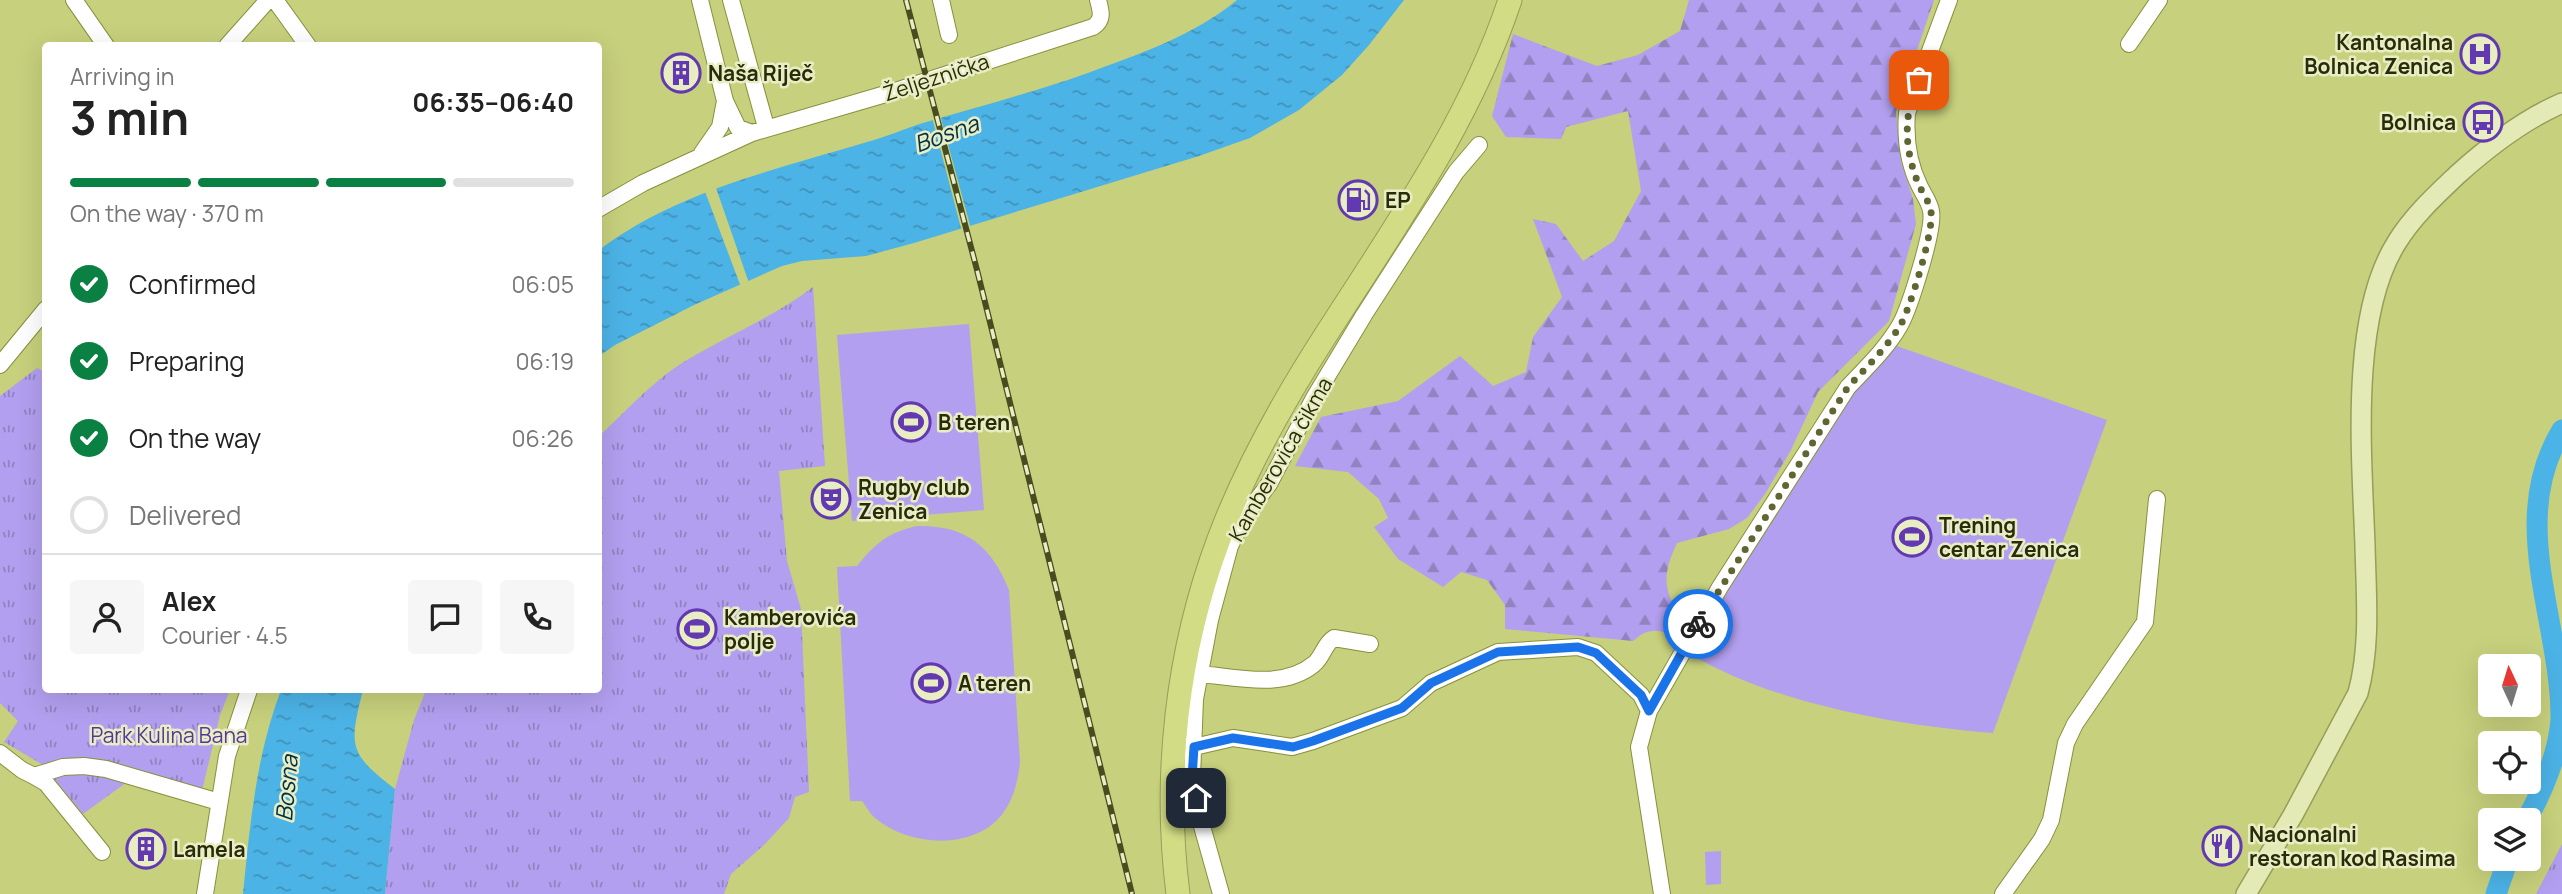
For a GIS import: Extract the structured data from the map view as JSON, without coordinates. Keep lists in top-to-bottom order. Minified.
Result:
{"streets":{"street":["Željeznička","Kamberovića čikma"]},"water":["Bosna"],"parks":["Park Kulina Bana"],"places":{"hospital":["Kantonalna Bolnica Zenica"],"building":["Naša Riječ","Lamela"],"bus stop":["Bolnica"],"fuel station":["EP"],"sports":["B teren","Trening centar Zenica","Kamberovića polje","A teren"],"theatre":["Rugby club Zenica"],"restaurant":["Nacionalni restoran kod Rasima"]},"north":"top","page":{"heading":["3 min","Arriving in","06:35–06:40"],"panel":["Alex","Courier · 4.5"],"bar":"On the way · 370 m","list":[["Confirmed","06:05"],["Preparing","06:19"],["On the way","06:26"],"Delivered"]}}
